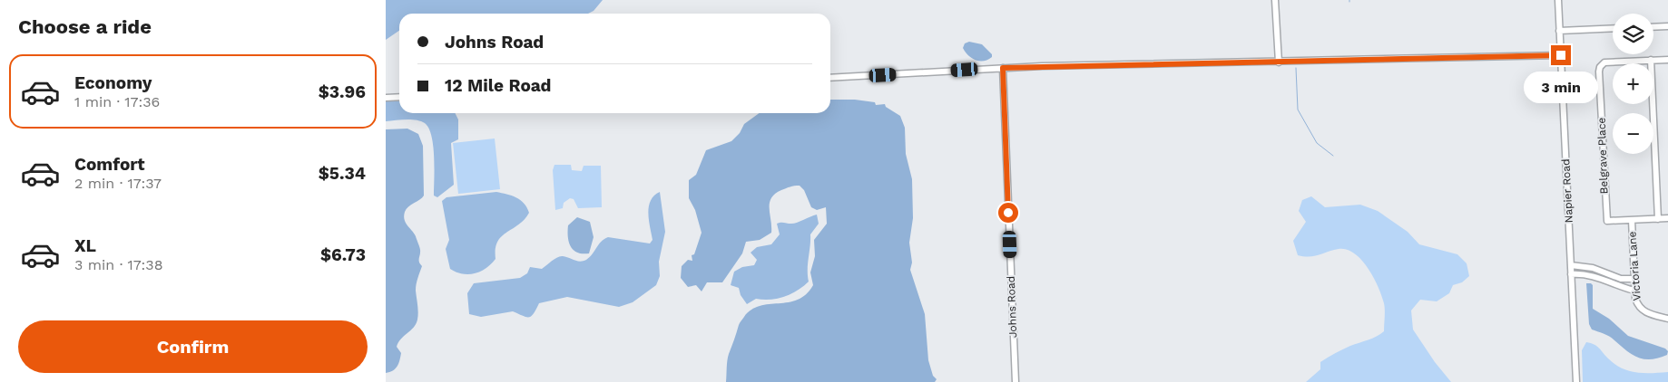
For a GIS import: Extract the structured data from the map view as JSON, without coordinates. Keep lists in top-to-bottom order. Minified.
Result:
{"streets":{"street":["Belgrave Place","Napier Road","Victoria Lane","Johns Road"]},"crossings":[["Belgrave Place","Victoria Lane"]],"page":{"heading":"Choose a ride","map_buttons":["+","−"],"banner":["Johns Road","12 Mile Road"],"list":[{"name":"Economy","note":"1 min · 17:36","value":"$3.96"},{"name":"Comfort","note":"2 min · 17:37","value":"$5.34"},{"name":"XL","note":"3 min · 17:38","value":"$6.73"}],"bubble":"3 min","buttons":"Confirm"}}
